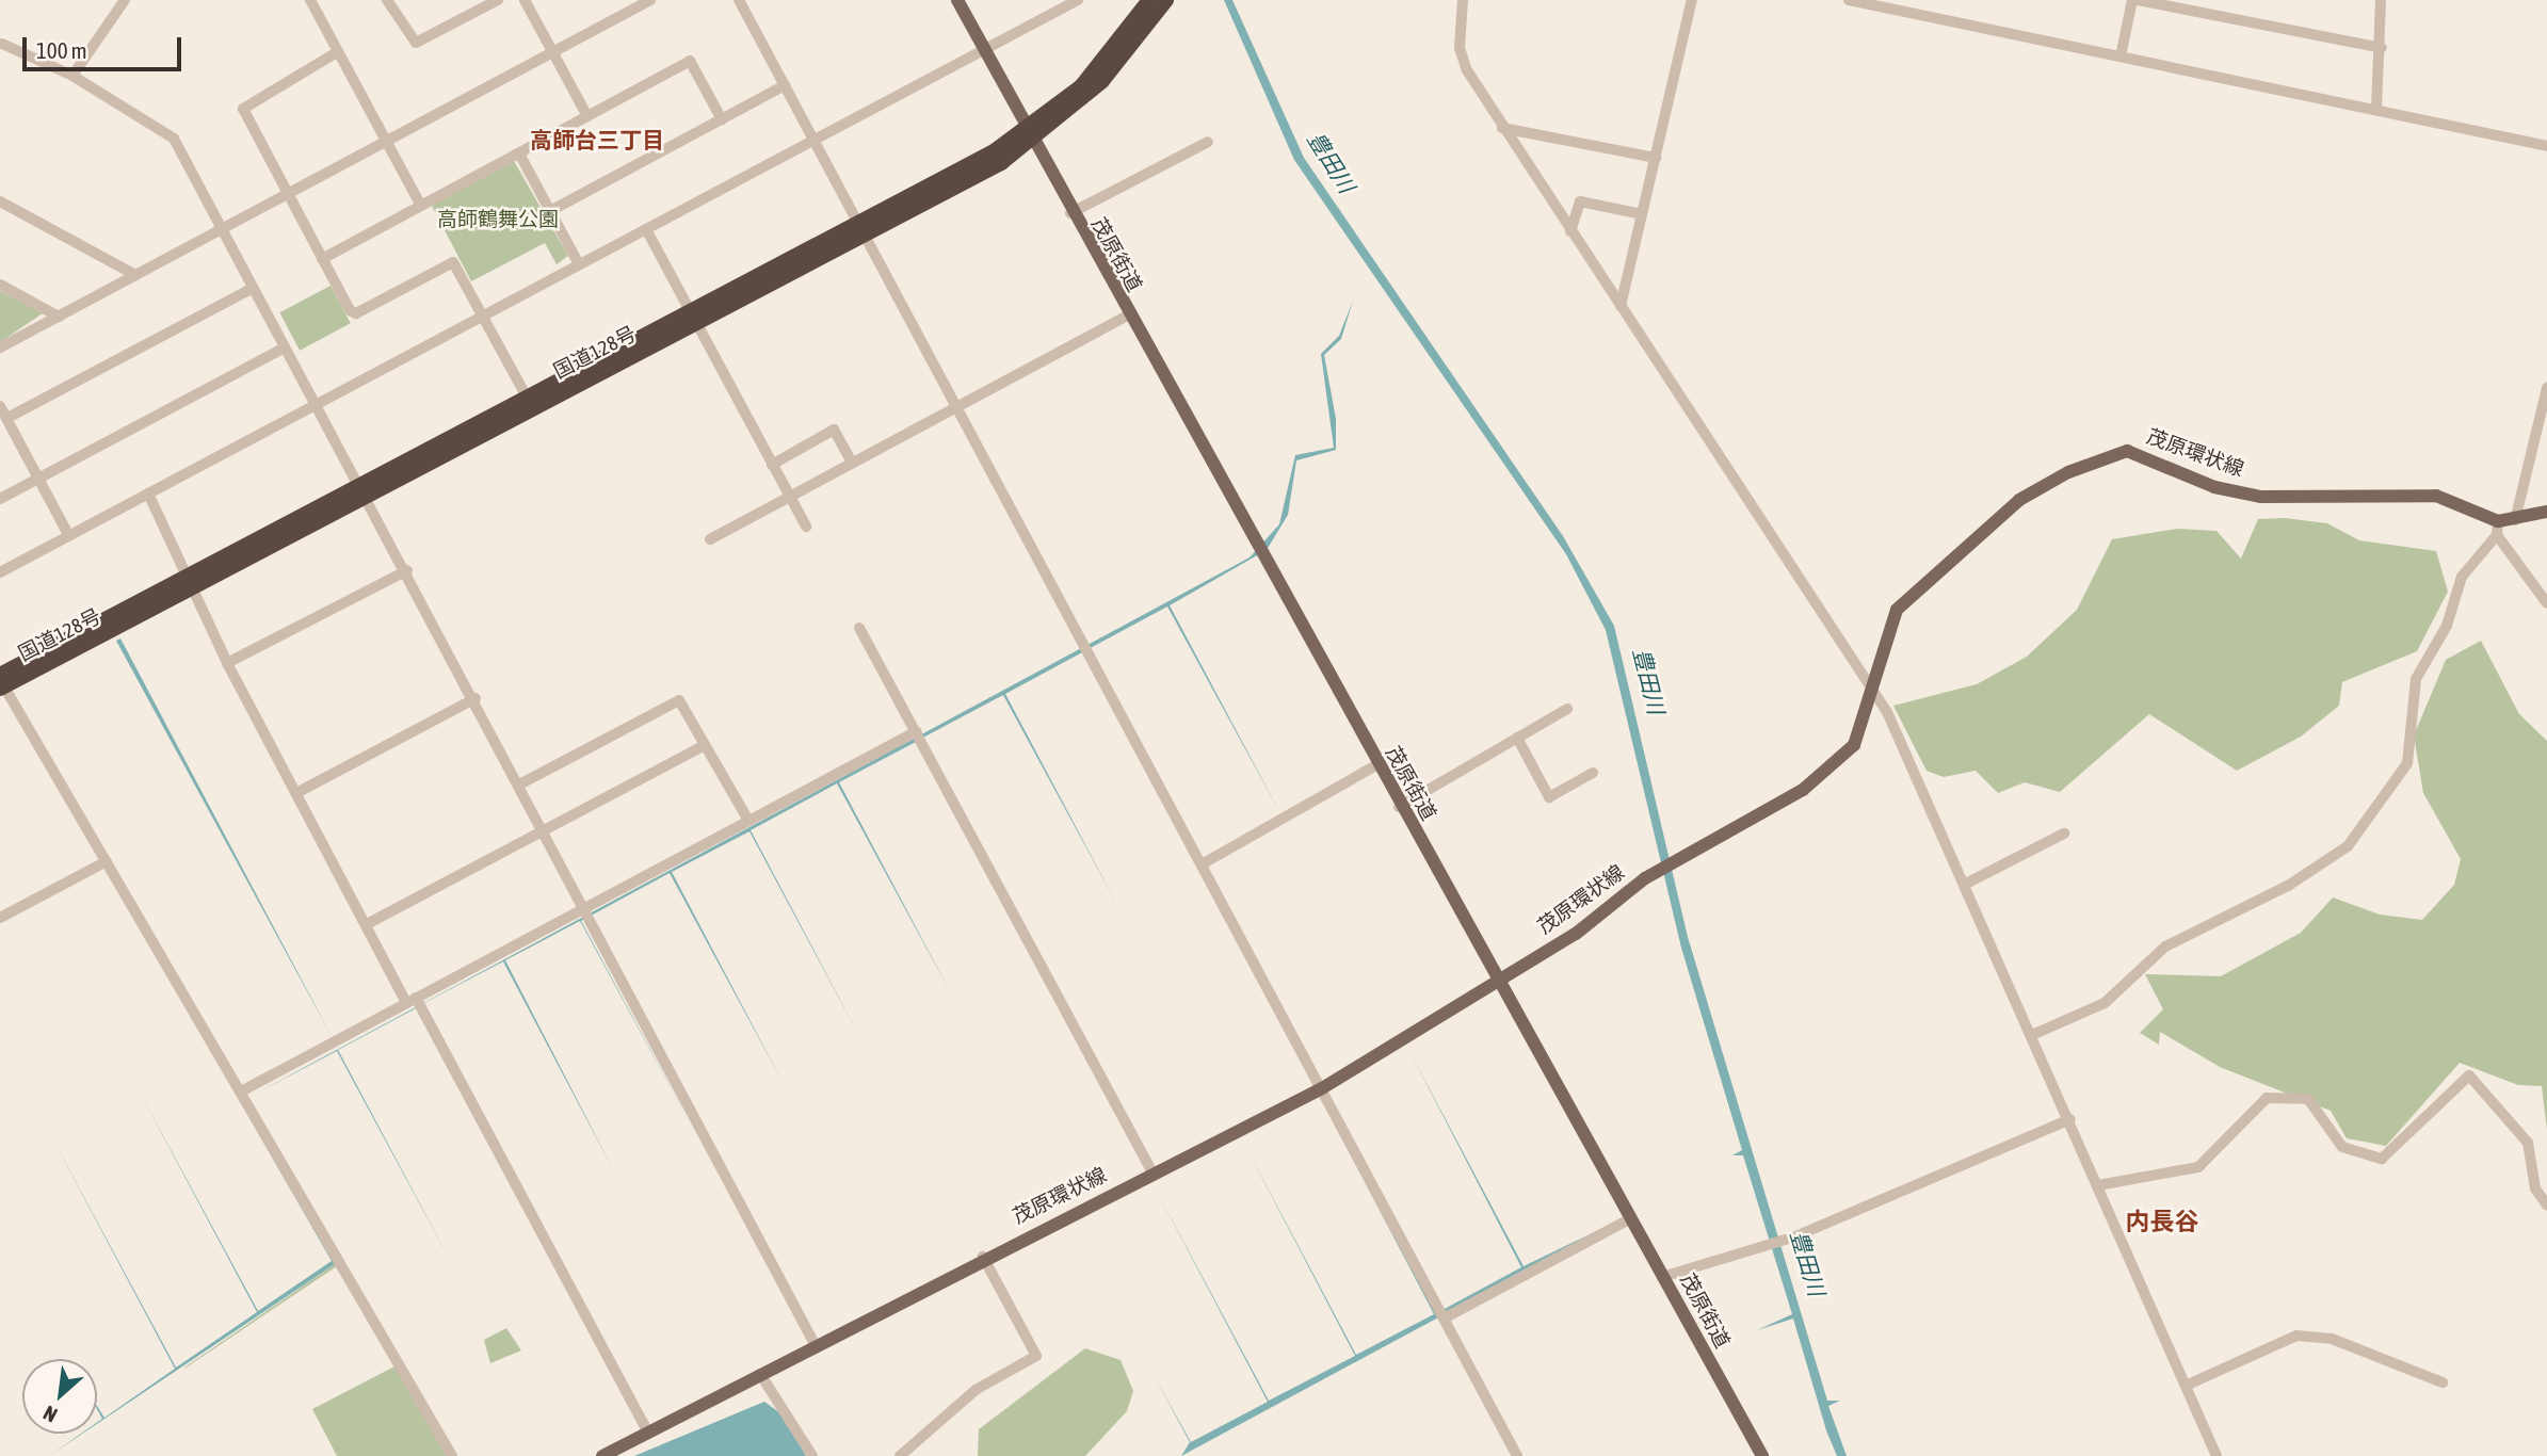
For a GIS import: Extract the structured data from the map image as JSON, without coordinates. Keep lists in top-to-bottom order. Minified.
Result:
{"streets":{"highway":["国道128号"],"main road":["茂原街道","茂原環状線"]},"crossings":[["茂原街道","国道128号"],["茂原街道","茂原環状線"]],"districts":["高師台三丁目","内長谷"],"water":["豊田川"],"parks":["高師鶴舞公園"],"scale_bar":"100 m","north":"bottom left"}
